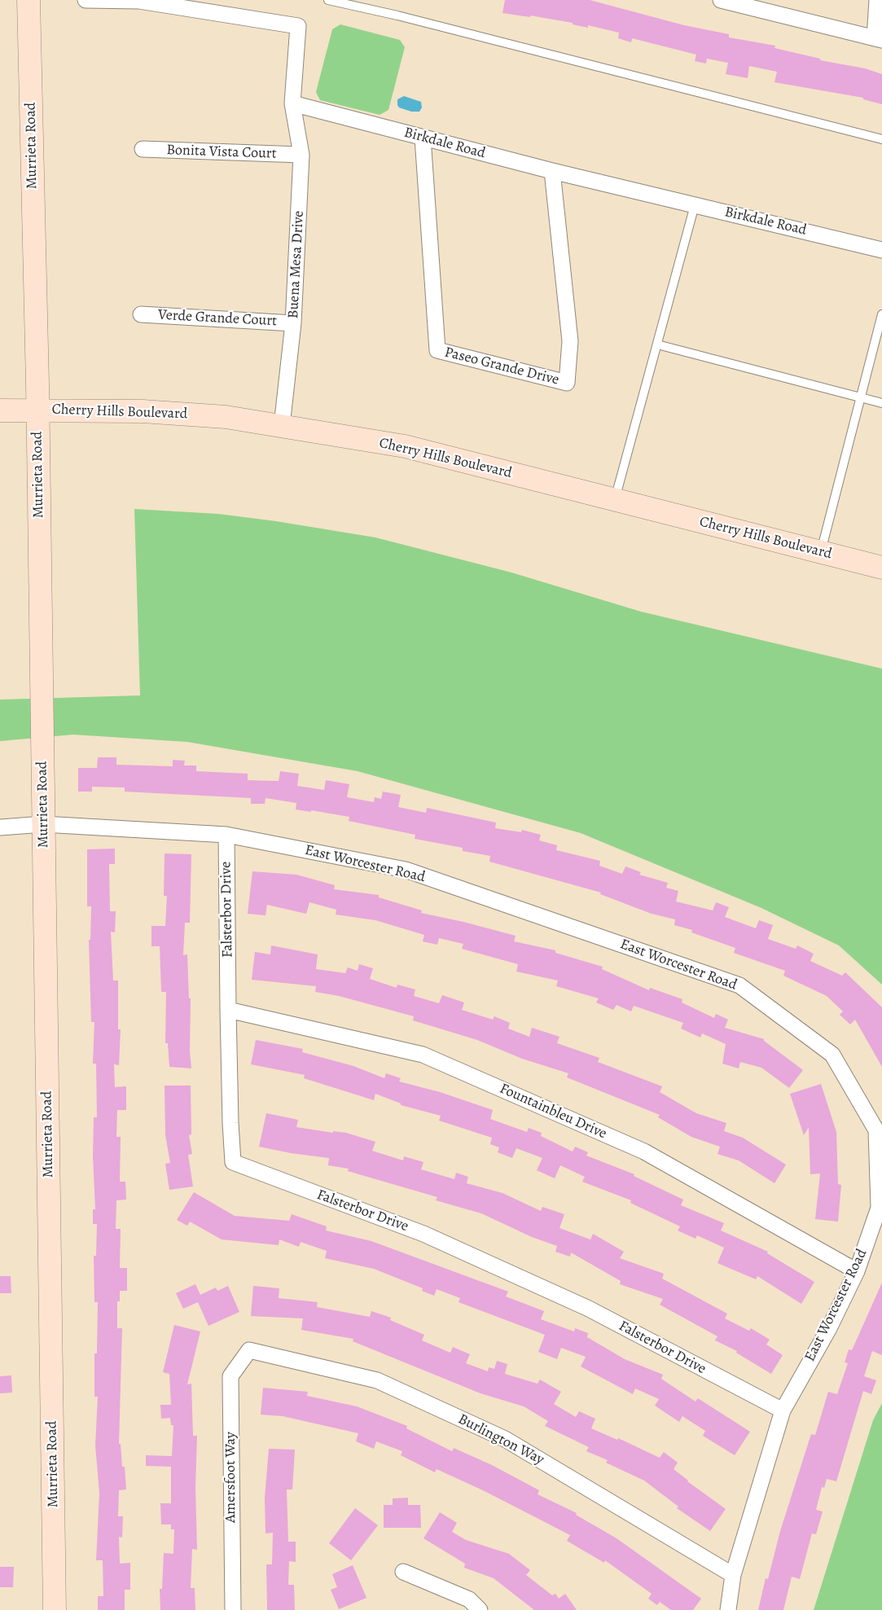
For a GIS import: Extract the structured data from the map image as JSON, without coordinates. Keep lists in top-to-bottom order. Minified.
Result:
{"streets":{"main road":["Murrieta Road","Cherry Hills Boulevard"],"street":["Birkdale Road","Bonita Vista Court","Buena Mesa Drive","Verde Grande Court","Paseo Grande Drive","East Worcester Road","Falsterbor Drive","Fountainbleu Drive","Burlington Way","Amersfoot Way"]},"crossings":[["Birkdale Road","Buena Mesa Drive"],["Birkdale Road","Paseo Grande Drive"],["Murrieta Road","Cherry Hills Boulevard"],["Murrieta Road","East Worcester Road"],["Bonita Vista Court","Buena Mesa Drive"],["Buena Mesa Drive","Verde Grande Court"],["Buena Mesa Drive","Cherry Hills Boulevard"],["East Worcester Road","Falsterbor Drive"],["East Worcester Road","Fountainbleu Drive"],["East Worcester Road","Burlington Way"],["Falsterbor Drive","Fountainbleu Drive"],["Burlington Way","Amersfoot Way"]]}
